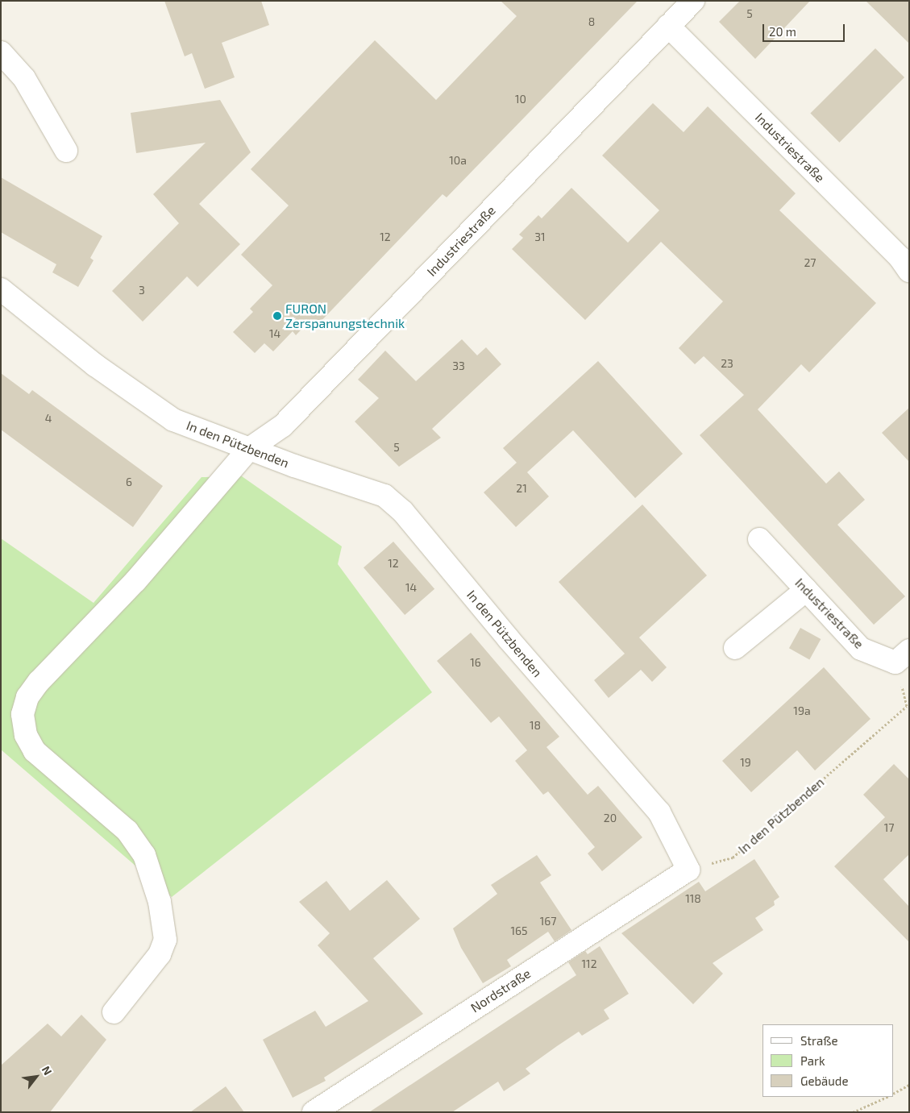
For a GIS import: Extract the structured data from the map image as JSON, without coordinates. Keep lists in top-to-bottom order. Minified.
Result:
{"streets":{"street":["Industriestraße","In den Pützbenden","Nordstraße"]},"crossings":[["Industriestraße","In den Pützbenden"],["In den Pützbenden","Nordstraße"]],"places":["FURON Zerspanungstechnik"],"house_numbers":["5","8","10","10a","12","31","27","3","14","23","33","4","5","6","21","12","14","16","19a","18","19","20","17","118","167","165","112"],"legend":["Straße","Park","Gebäude"],"scale_bar":"20 m","north":"top right"}
